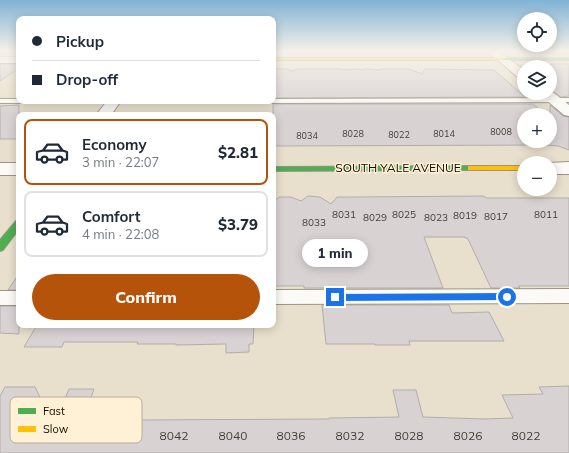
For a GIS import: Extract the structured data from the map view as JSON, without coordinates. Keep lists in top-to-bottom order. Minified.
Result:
{"streets":{"street":["SOUTH YALE AVENUE"]},"house_numbers":["8008","8028","8014","8022","8034","8031","8025","8011","8019","8017","8029","8023","8033","8042","8040","8036","8032","8028","8026","8022"],"legend":["Fast","Slow"],"page":{"map_buttons":["+","−"],"banner":["Pickup","Drop-off"],"list":[{"name":"Economy","note":"3 min · 22:07","value":"$2.81"},{"name":"Comfort","note":"4 min · 22:08","value":"$3.79"}],"bubble":"1 min","buttons":"Confirm"}}
